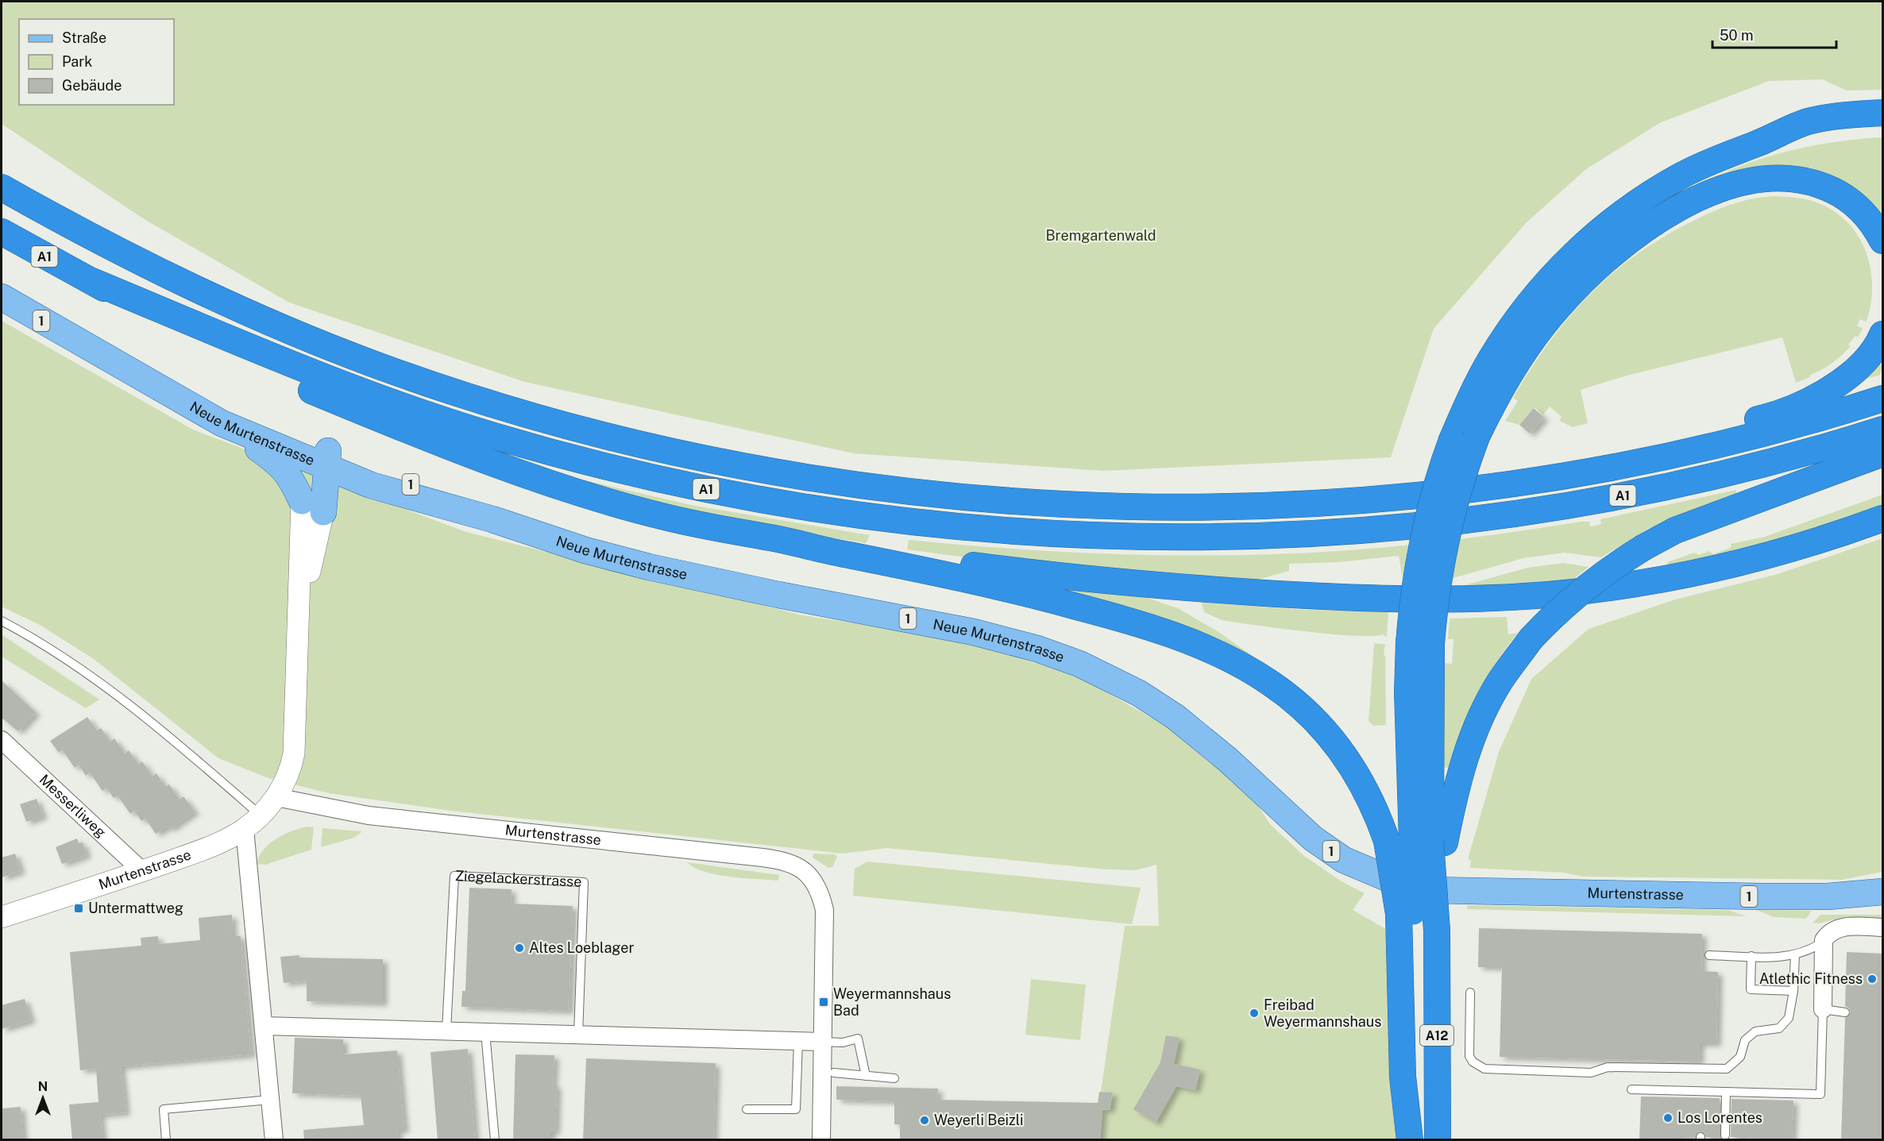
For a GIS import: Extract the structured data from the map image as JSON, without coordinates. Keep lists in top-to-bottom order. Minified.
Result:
{"streets":{"highway":["A1","A12"],"main road":["1","Neue Murtenstrasse","Murtenstrasse"],"street":["Messerliweg"],"lane":["Ziegelackerstrasse"]},"crossings":[["Neue Murtenstrasse","Murtenstrasse"],["Messerliweg","Murtenstrasse"]],"parks":["Bremgartenwald"],"places":{"transit":["Untermattweg","Weyermannshaus Bad"],"other":["Altes Loeblager","Atlethic Fitness","Freibad Weyermannshaus","Los Lorentes","Weyerli Beizli"]},"legend":["Straße","Park","Gebäude"],"scale_bar":"50 m","north":"top"}
